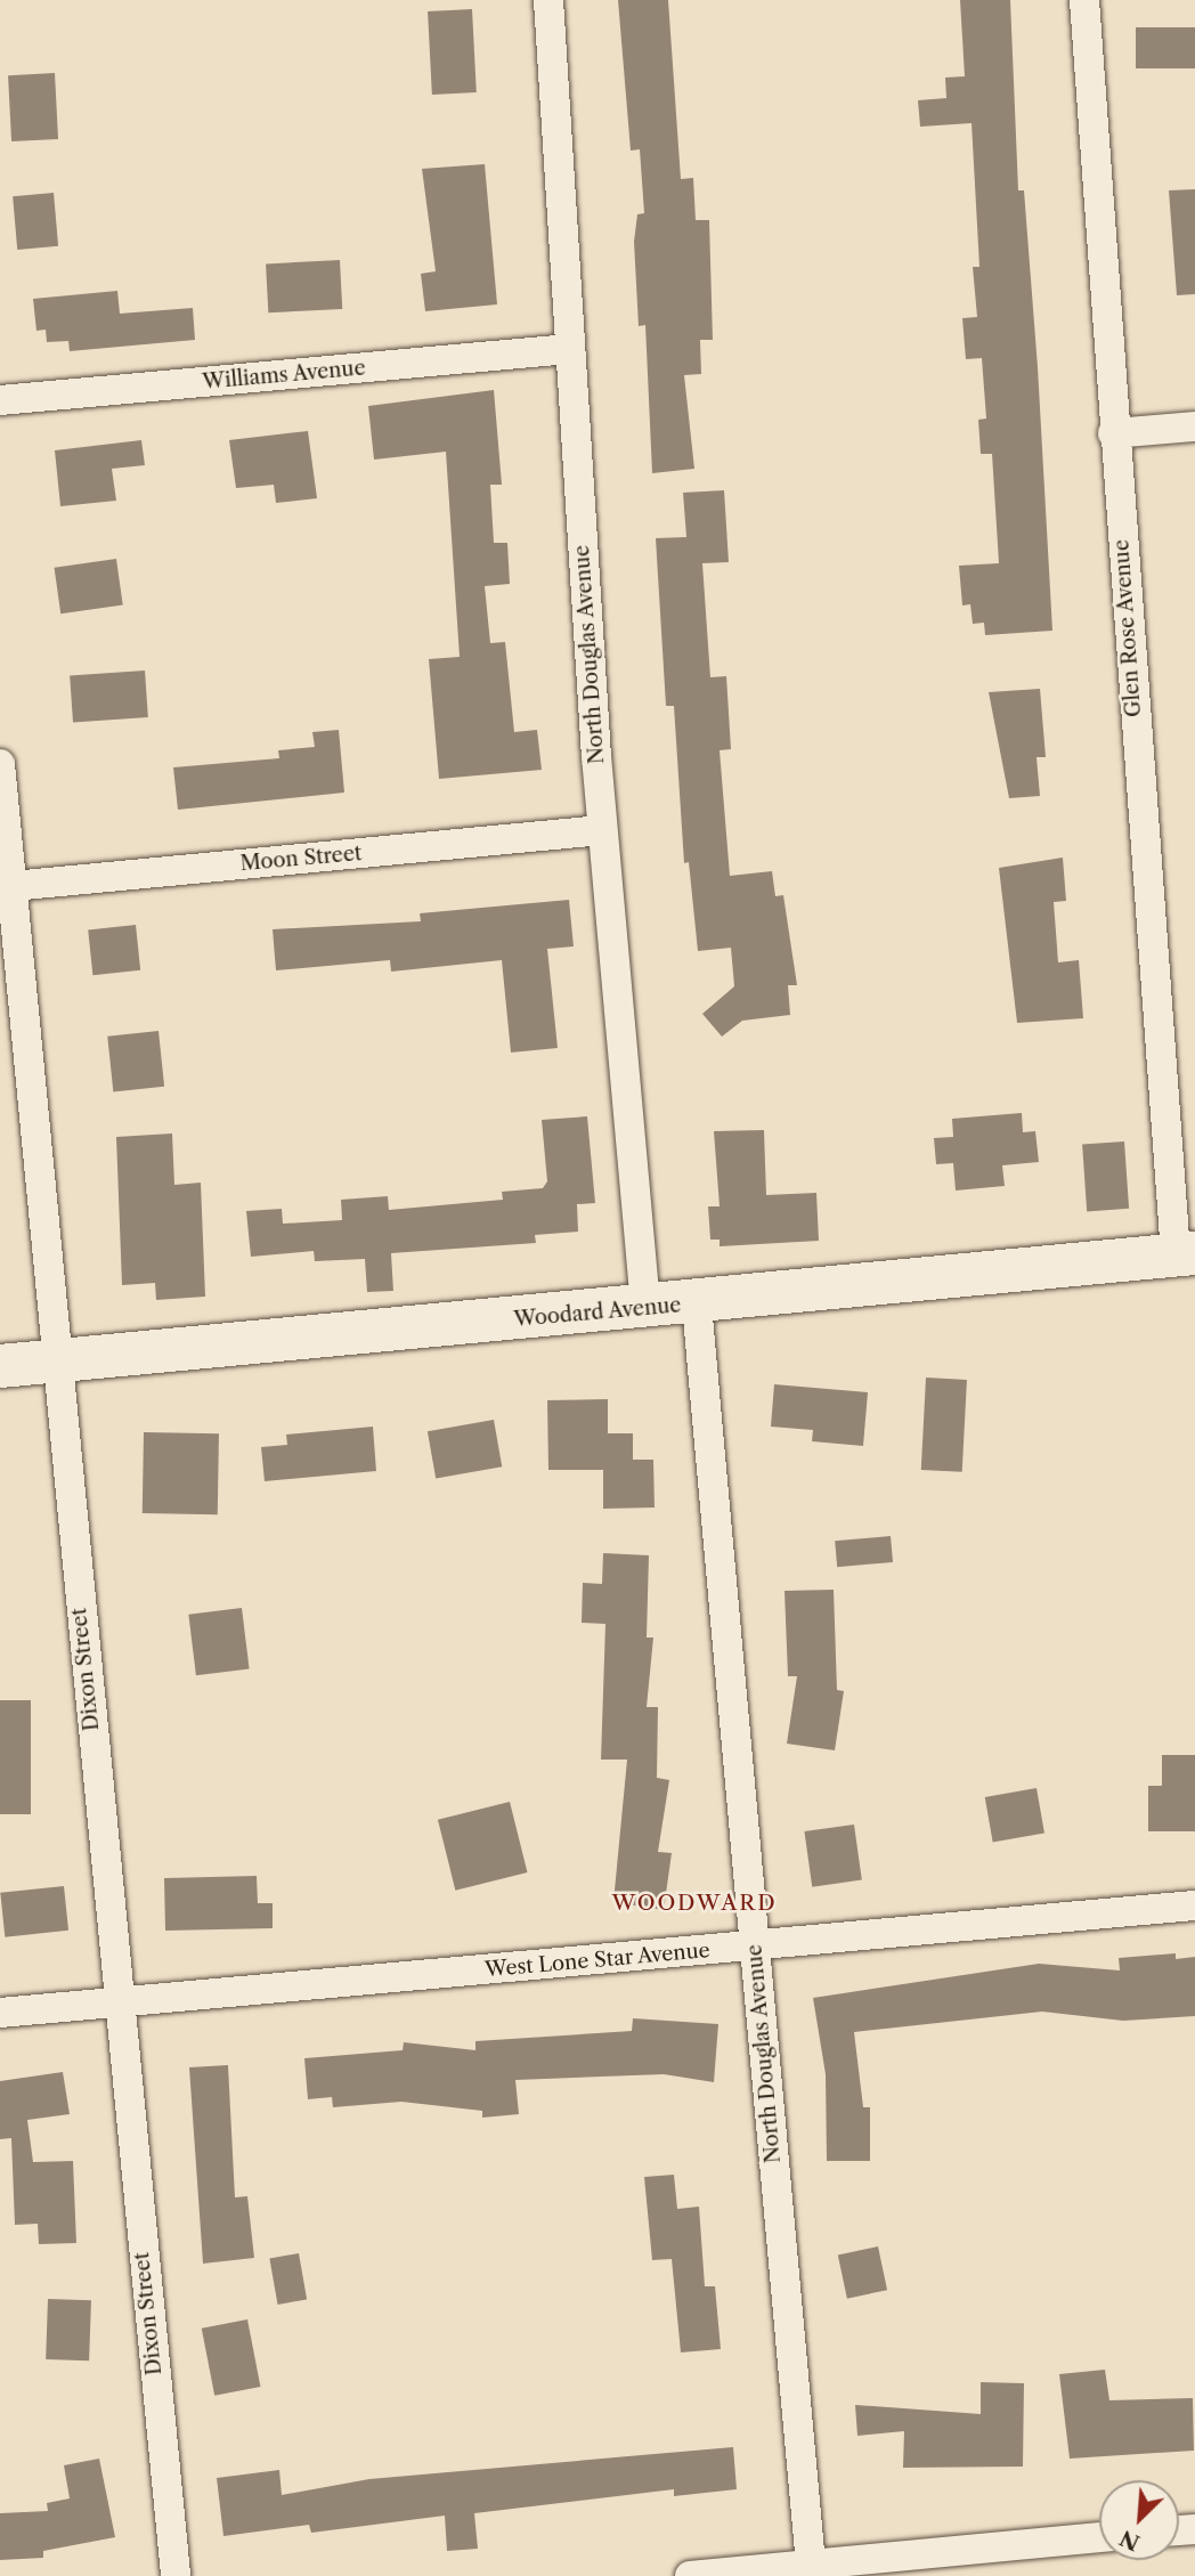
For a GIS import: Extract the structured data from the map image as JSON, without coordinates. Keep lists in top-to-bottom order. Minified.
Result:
{"streets":{"street":["Williams Avenue","Glen Rose Avenue","North Douglas Avenue","Moon Street","Woodard Avenue","Dixon Street","West Lone Star Avenue"]},"crossings":[["Williams Avenue","North Douglas Avenue"],["Glen Rose Avenue","Woodard Avenue"],["North Douglas Avenue","Moon Street"],["North Douglas Avenue","Woodard Avenue"],["North Douglas Avenue","West Lone Star Avenue"],["Moon Street","Dixon Street"],["Woodard Avenue","Dixon Street"],["Dixon Street","West Lone Star Avenue"]],"districts":["WOODWARD"],"north":"bottom left"}
